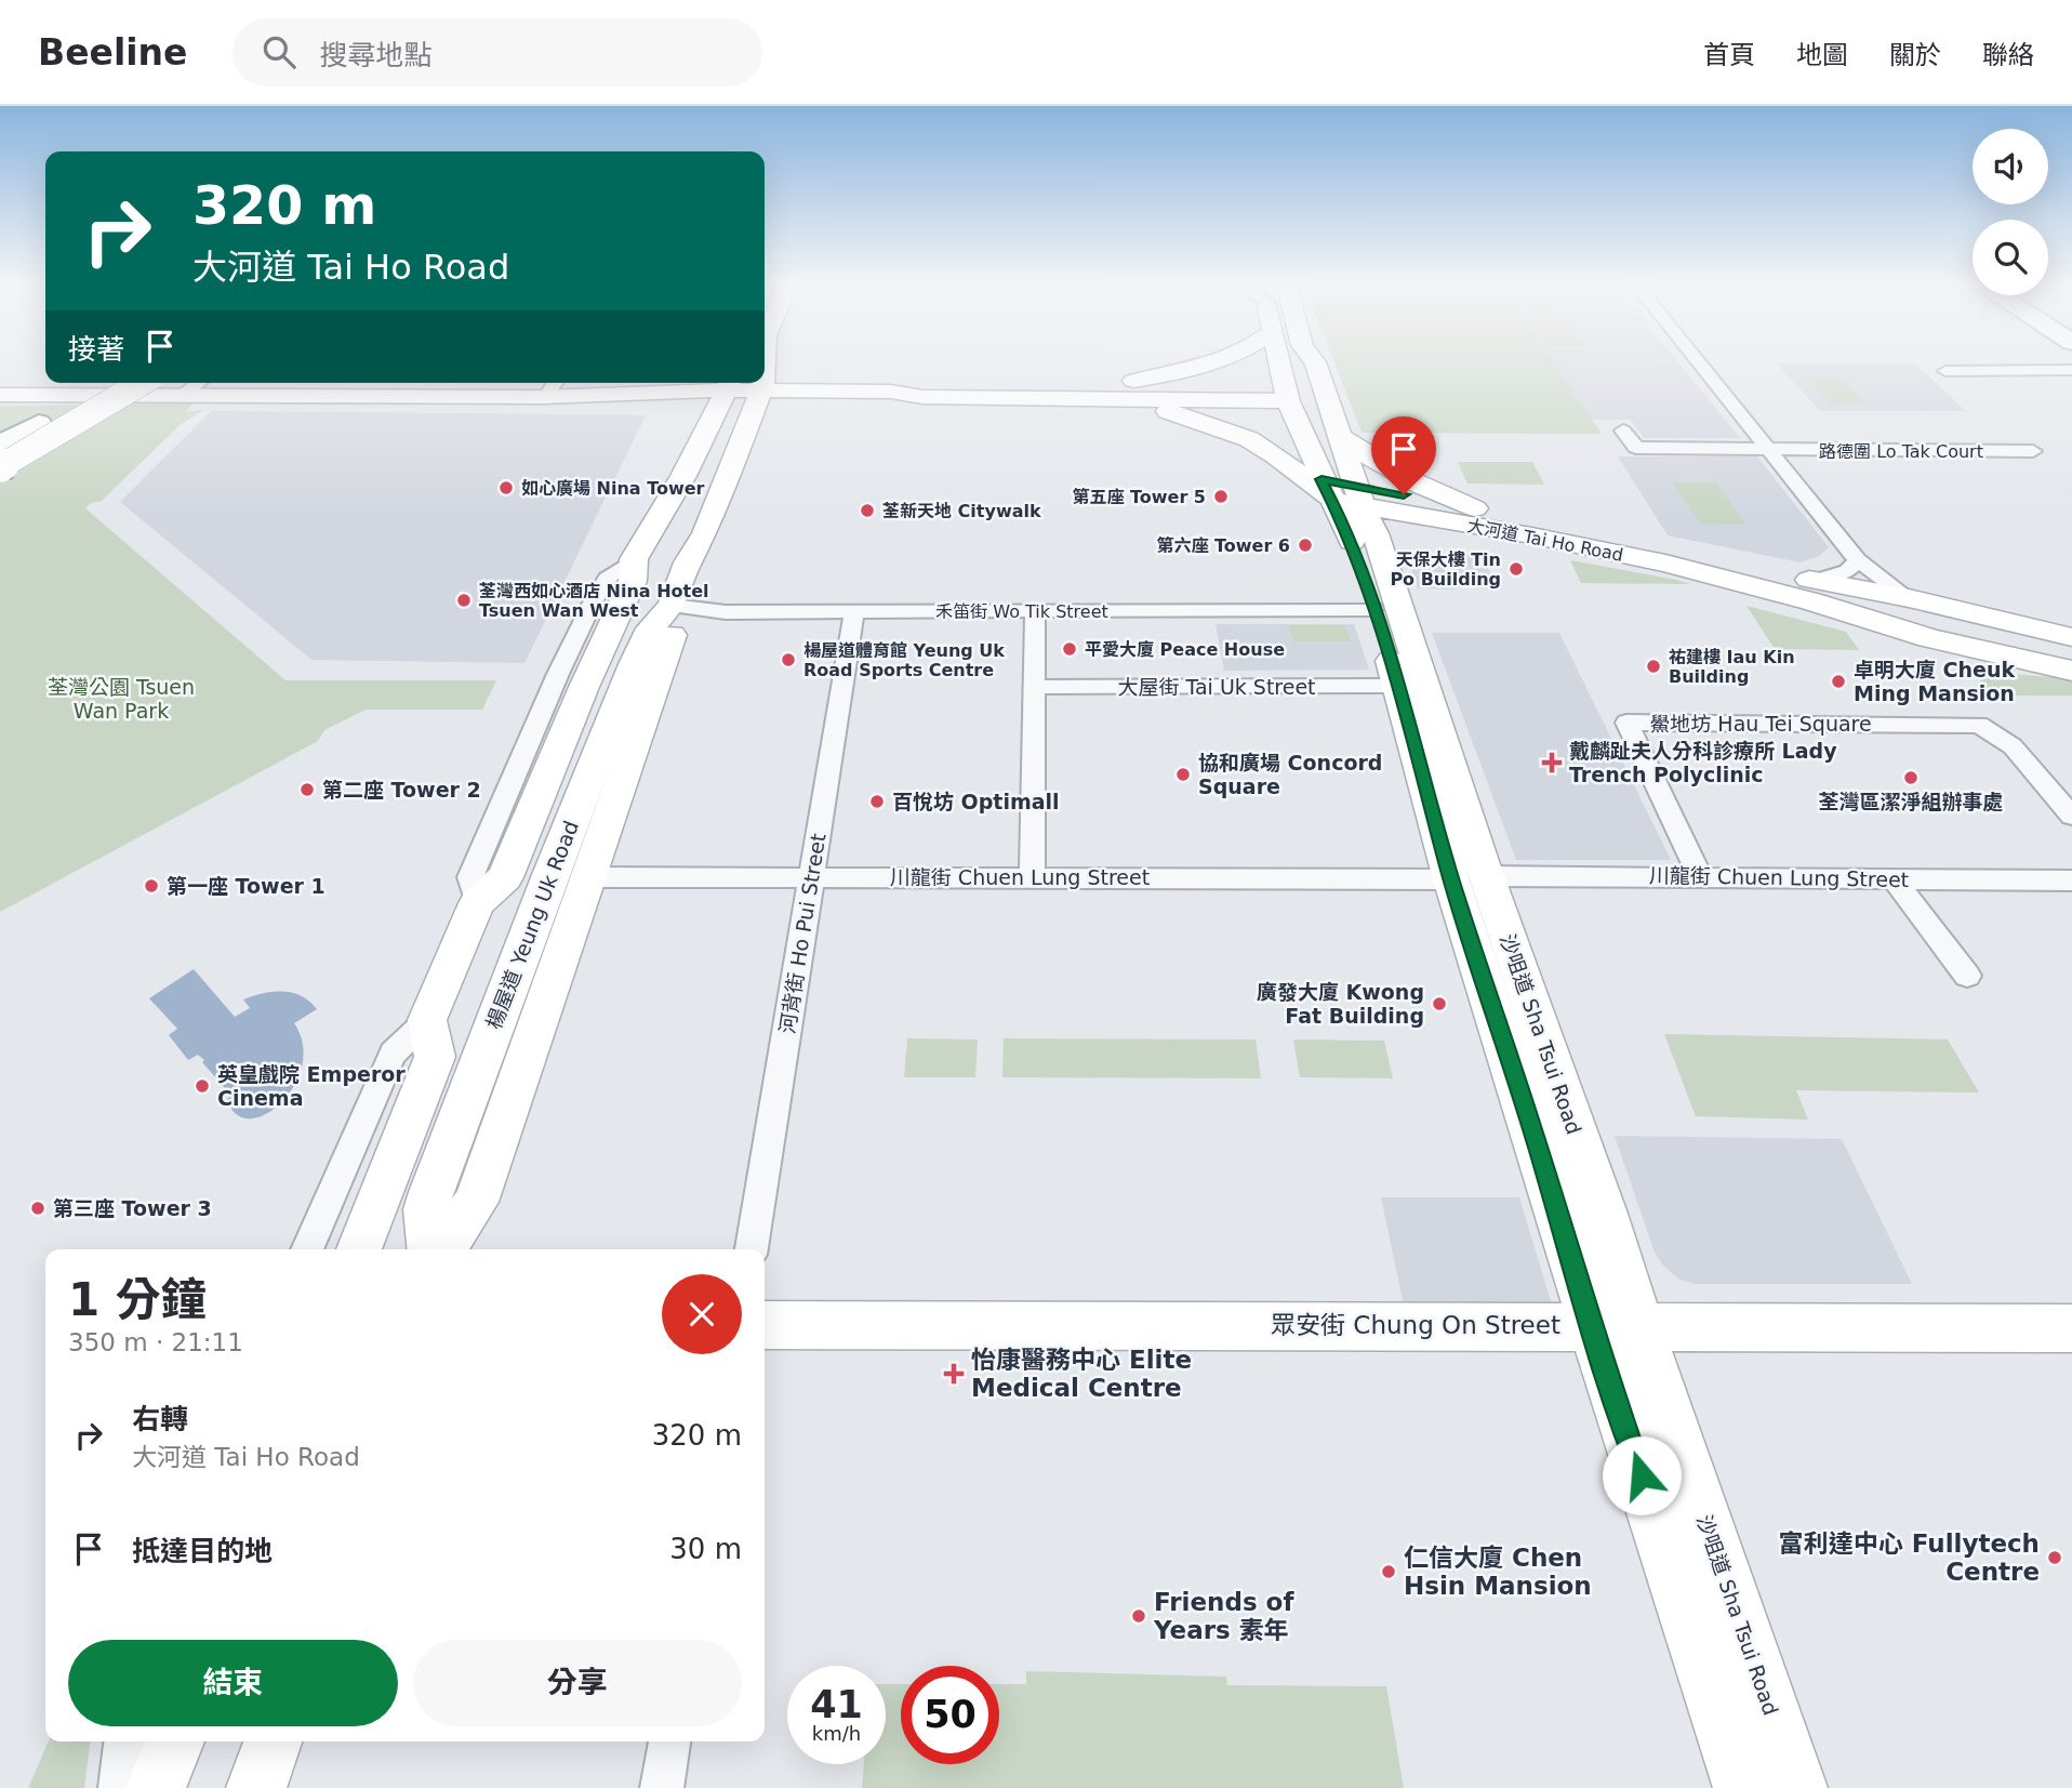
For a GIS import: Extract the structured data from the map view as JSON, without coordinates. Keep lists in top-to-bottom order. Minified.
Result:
{"streets":{"main road":["大河道 Tai Ho Road","楊屋道 Yeung Uk Road","沙咀道 Sha Tsui Road","眾安街 Chung On Street"],"street":["路德圍 Lo Tak Court","禾笛街 Wo Tik Street","大屋街 Tai Uk Street","鱟地坊 Hau Tei Square","川龍街 Chuen Lung Street","河背街 Ho Pui Street"]},"crossings":[["大河道 Tai Ho Road","楊屋道 Yeung Uk Road"],["大河道 Tai Ho Road","沙咀道 Sha Tsui Road"],["禾笛街 Wo Tik Street","楊屋道 Yeung Uk Road"],["禾笛街 Wo Tik Street","河背街 Ho Pui Street"],["禾笛街 Wo Tik Street","沙咀道 Sha Tsui Road"],["大屋街 Tai Uk Street","沙咀道 Sha Tsui Road"],["鱟地坊 Hau Tei Square","川龍街 Chuen Lung Street"],["川龍街 Chuen Lung Street","楊屋道 Yeung Uk Road"],["川龍街 Chuen Lung Street","河背街 Ho Pui Street"],["川龍街 Chuen Lung Street","沙咀道 Sha Tsui Road"],["沙咀道 Sha Tsui Road","眾安街 Chung On Street"]],"parks":["荃灣公園 Tsuen Wan Park"],"places":{"other":["如心廣場 Nina Tower","第五座 Tower 5","荃新天地 Citywalk","第六座 Tower 6","天保大樓 Tin Po Building","荃灣西如心酒店 Nina Hotel Tsuen Wan West","平愛大廈 Peace House","楊屋道體育館 Yeung Uk Road Sports Centre","祐建樓 Iau Kin Building","卓明大廈 Cheuk Ming Mansion","協和廣場 Concord Square","荃灣區潔淨組辦事處","第二座 Tower 2","百悅坊 Optimall","第一座 Tower 1","廣發大廈 Kwong Fat Building","英皇戲院 Emperor Cinema","第三座 Tower 3","富利達中心 Fullytech Centre","仁信大廈 Chen Hsin Mansion","Friends of Years 素年"],"health":["戴麟趾夫人分科診療所 Lady Trench Polyclinic","怡康醫務中心 Elite Medical Centre"]},"page":{"header":"Beeline","search":"搜尋地點","nav":["首頁","地圖","關於","聯絡"],"turn":["320 m","大河道 Tai Ho Road"],"then":"接著","heading":["1 分鐘","350 m · 21:11"],"list":[{"name":"右轉","note":"大河道 Tai Ho Road","value":"320 m"},{"name":"抵達目的地","value":"30 m"}],"buttons":["結束","分享"],"speed":"41 km/h","limit":"50"}}
